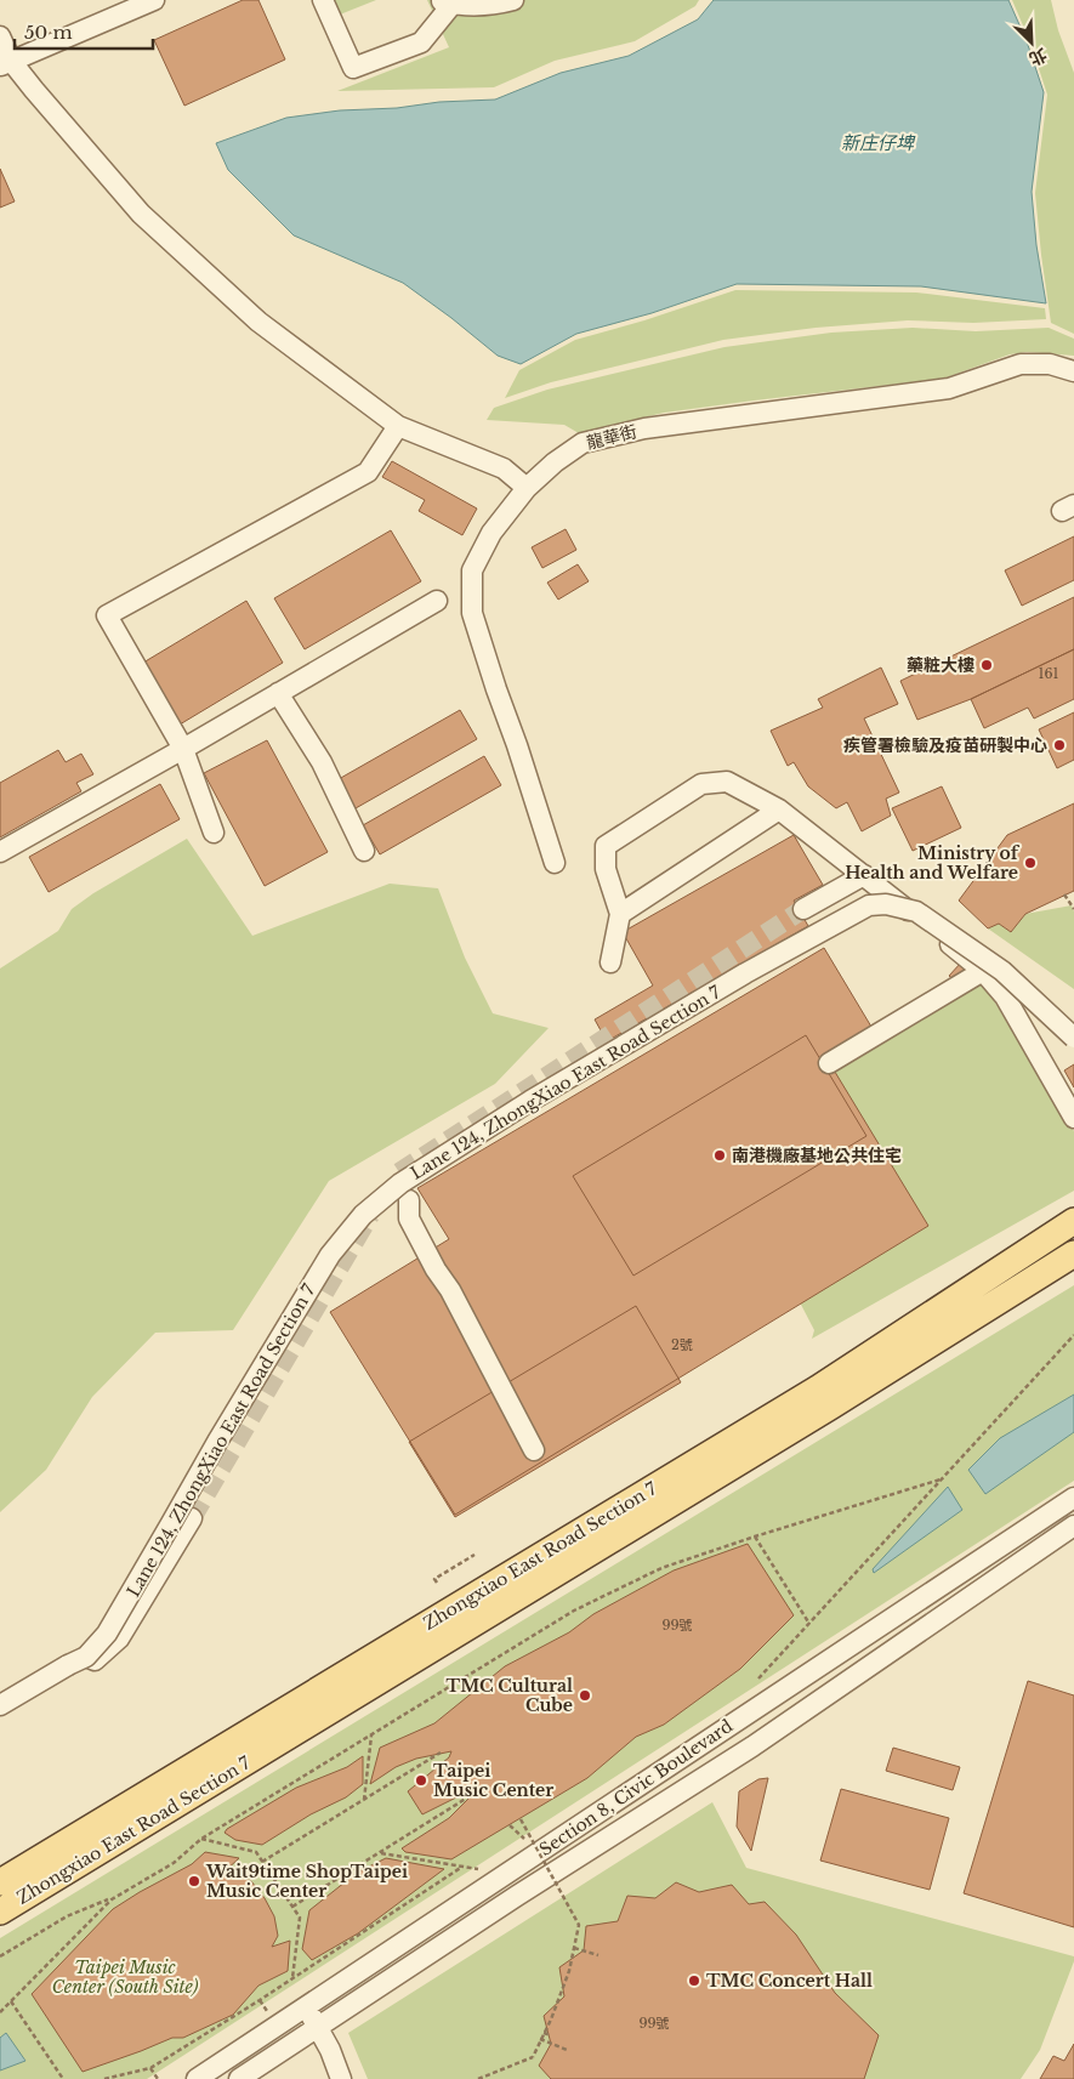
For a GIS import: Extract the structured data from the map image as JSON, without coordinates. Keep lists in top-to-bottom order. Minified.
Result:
{"streets":{"main road":["Zhongxiao East Road Section 7"],"street":["龍華街","Lane 124, ZhongXiao East Road Section 7","Section 8, Civic Boulevard"]},"water":["新庄仔埤"],"parks":["Taipei Music Center (South Site)"],"places":["藥粧大樓","疾管署檢驗及疫苗研製中心","Ministry of Health and Welfare","南港機廠基地公共住宅","TMC Cultural Cube","Taipei Music Center","Wait9time ShopTaipei Music Center","TMC Concert Hall"],"house_numbers":["161","2號","99號","99號"],"scale_bar":"50 m","north":"bottom right"}
